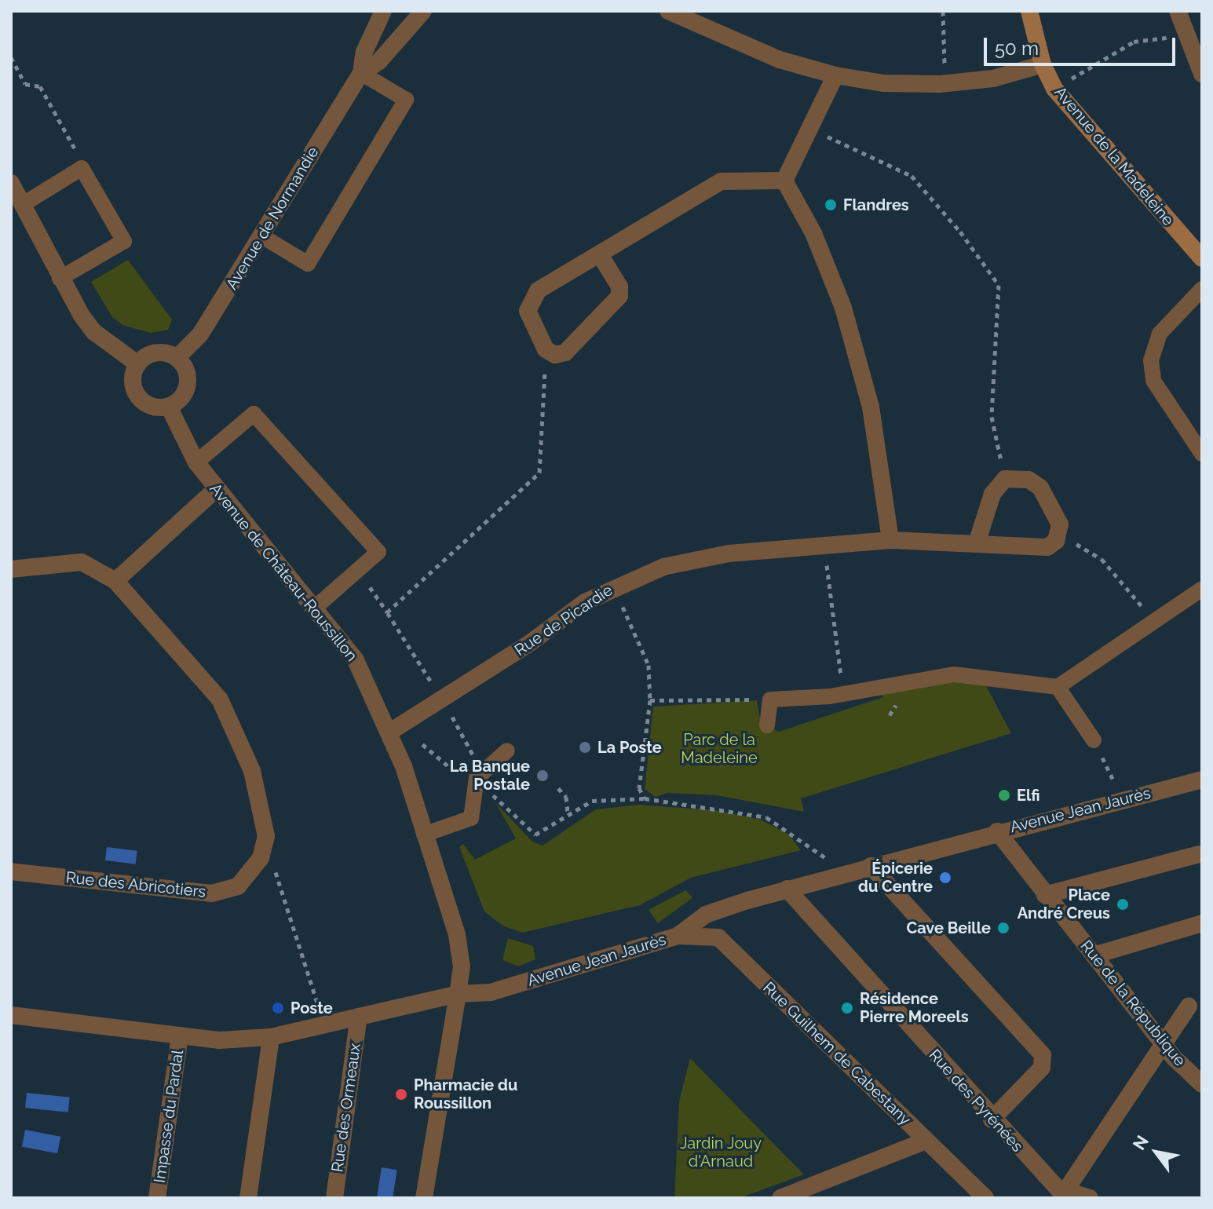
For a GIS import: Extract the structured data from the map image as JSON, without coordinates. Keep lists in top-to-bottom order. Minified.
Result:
{"streets":{"main road":["Avenue de la Madeleine"],"street":["Avenue de Normandie","Avenue de Château-Roussillon","Rue de Picardie","Avenue Jean Jaurès","Rue des Abricotiers","Rue de la République","Rue Guilhem de Cabestany","Rue des Pyrénées","Rue des Ormeaux","Impasse du Pardal"]},"crossings":[["Avenue de Normandie","Avenue de Château-Roussillon"],["Avenue de Château-Roussillon","Rue de Picardie"],["Avenue de Château-Roussillon","Avenue Jean Jaurès"],["Avenue Jean Jaurès","Rue de la République"],["Avenue Jean Jaurès","Rue Guilhem de Cabestany"],["Avenue Jean Jaurès","Rue des Pyrénées"],["Avenue Jean Jaurès","Rue des Ormeaux"],["Avenue Jean Jaurès","Impasse du Pardal"]],"parks":["Parc de la Madeleine","Jardin Jouy d'Arnaud"],"places":["Flandres","La Poste","La Banque Postale","Elfi","Épicerie du Centre","Place André Creus","Cave Beille","Poste","Résidence Pierre Moreels","Pharmacie du Roussillon"],"scale_bar":"50 m","north":"top left"}
